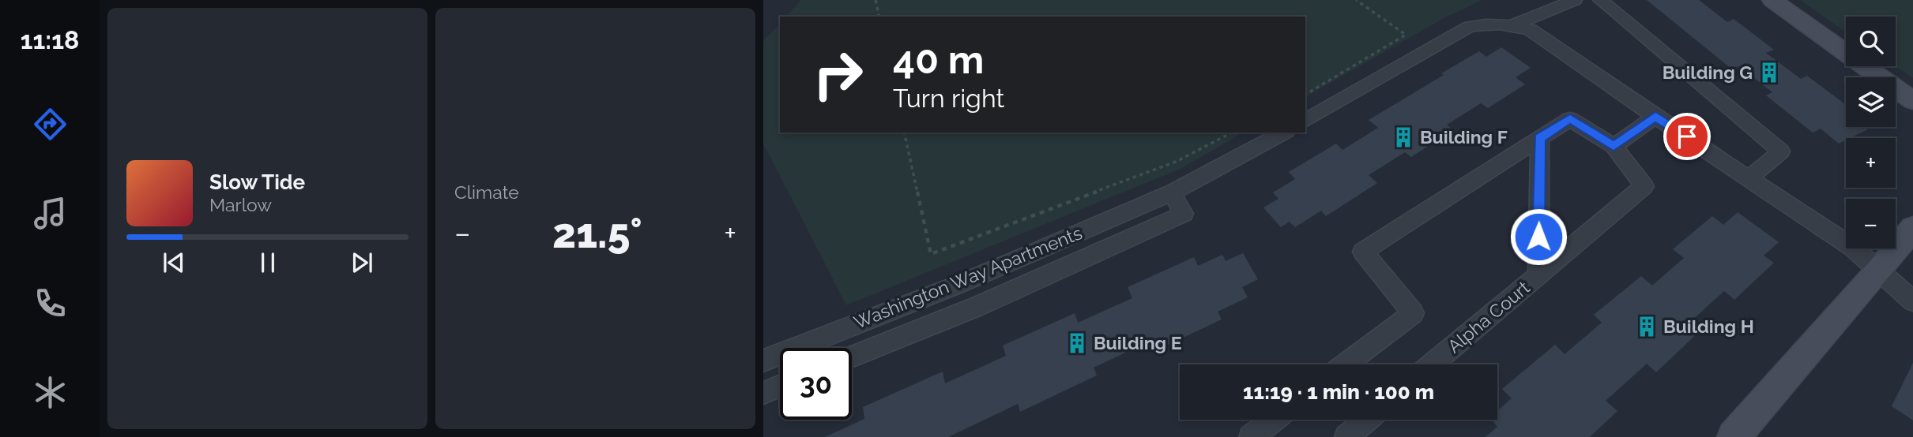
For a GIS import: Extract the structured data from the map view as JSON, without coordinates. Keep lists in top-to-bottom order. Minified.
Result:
{"streets":{"street":["Washington Way Apartments","Alpha Court"]},"places":{"building":["Building G","Building F","Building H","Building E"]},"page":{"tabs":"11:18","tile":"Climate","map_buttons":["+","−"],"turn":["40 m","Turn right"],"song":["Slow Tide","Marlow"],"heat":["−","21.5°","+"],"limit":"30","trip":"11:19 · 1 min · 100 m"}}
